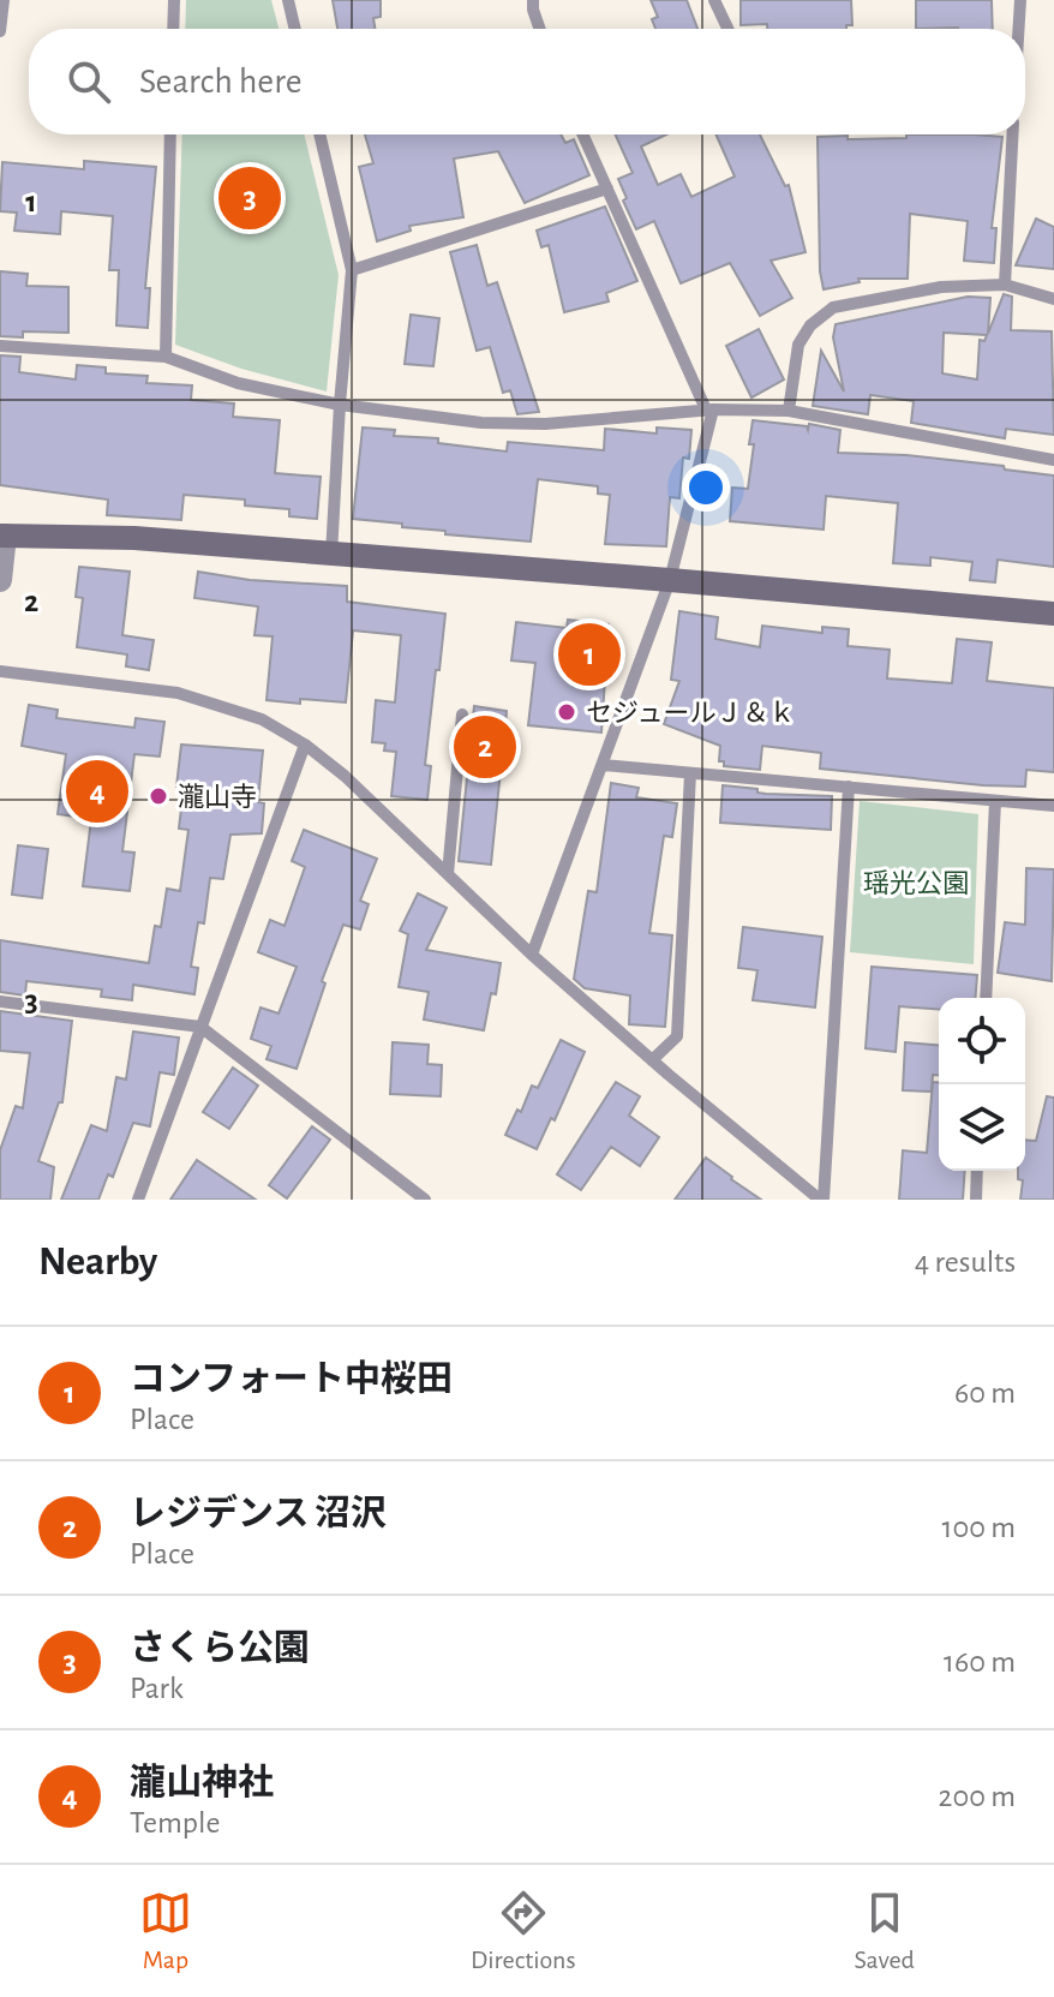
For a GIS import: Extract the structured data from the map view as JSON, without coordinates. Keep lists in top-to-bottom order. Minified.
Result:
{"parks":["瑶光公園"],"places":["セジュールＪ＆ｋ","瀧山寺"],"page":{"search":"Search here","pins":["3","1","2","4"],"heading":["Nearby","4 results"],"list":[{"mark":"1","name":"コンフォート中桜田","note":"Place","value":"60 m"},{"mark":"2","name":"レジデンス 沼沢","note":"Place","value":"100 m"},{"mark":"3","name":"さくら公園","note":"Park","value":"160 m"},{"mark":"4","name":"瀧山神社","note":"Temple","value":"200 m"}],"nav":["Map","Directions","Saved"]},"grid":{"rows":["1","2","3"]}}
